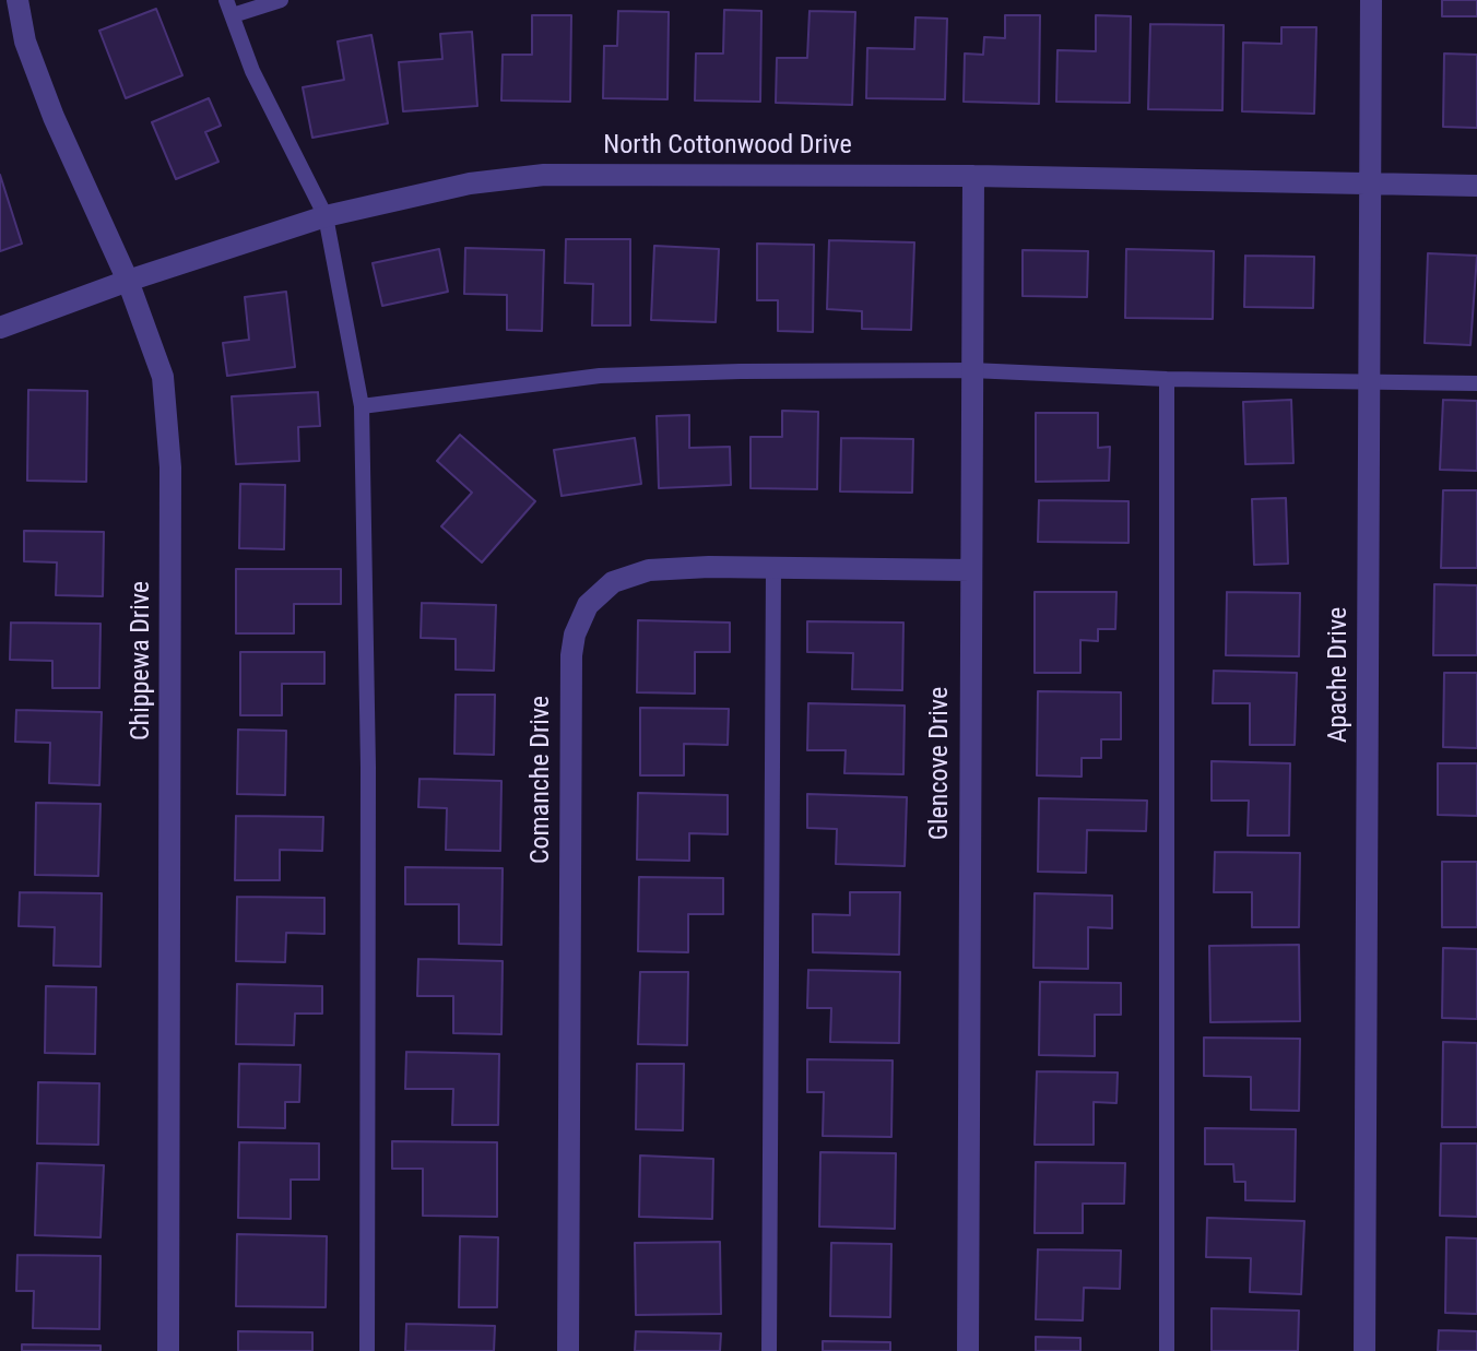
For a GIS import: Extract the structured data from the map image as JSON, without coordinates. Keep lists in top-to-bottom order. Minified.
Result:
{"streets":{"street":["North Cottonwood Drive","Chippewa Drive","Apache Drive","Glencove Drive","Comanche Drive"]},"crossings":[["North Cottonwood Drive","Chippewa Drive"],["North Cottonwood Drive","Apache Drive"],["North Cottonwood Drive","Glencove Drive"],["Glencove Drive","Comanche Drive"]]}
